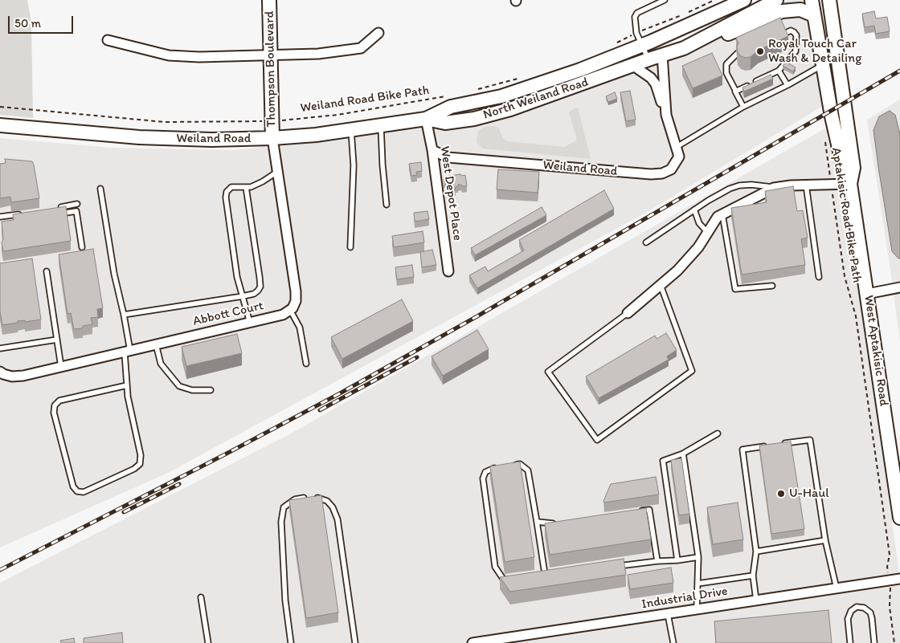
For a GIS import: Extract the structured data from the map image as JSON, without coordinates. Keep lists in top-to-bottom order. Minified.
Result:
{"streets":{"main road":["Thompson Boulevard","North Weiland Road","Weiland Road","West Aptakisic Road"],"street":["West Depot Place","Abbott Court","Industrial Drive"],"path":["Weiland Road Bike Path","Aptakisic Road Bike Path"]},"crossings":[["Thompson Boulevard","Weiland Road Bike Path"],["Thompson Boulevard","Weiland Road"],["North Weiland Road","Weiland Road"],["North Weiland Road","West Depot Place"],["Weiland Road","West Depot Place"]],"places":["Royal Touch Car Wash & Detailing","U-Haul"],"scale_bar":"50 m"}
